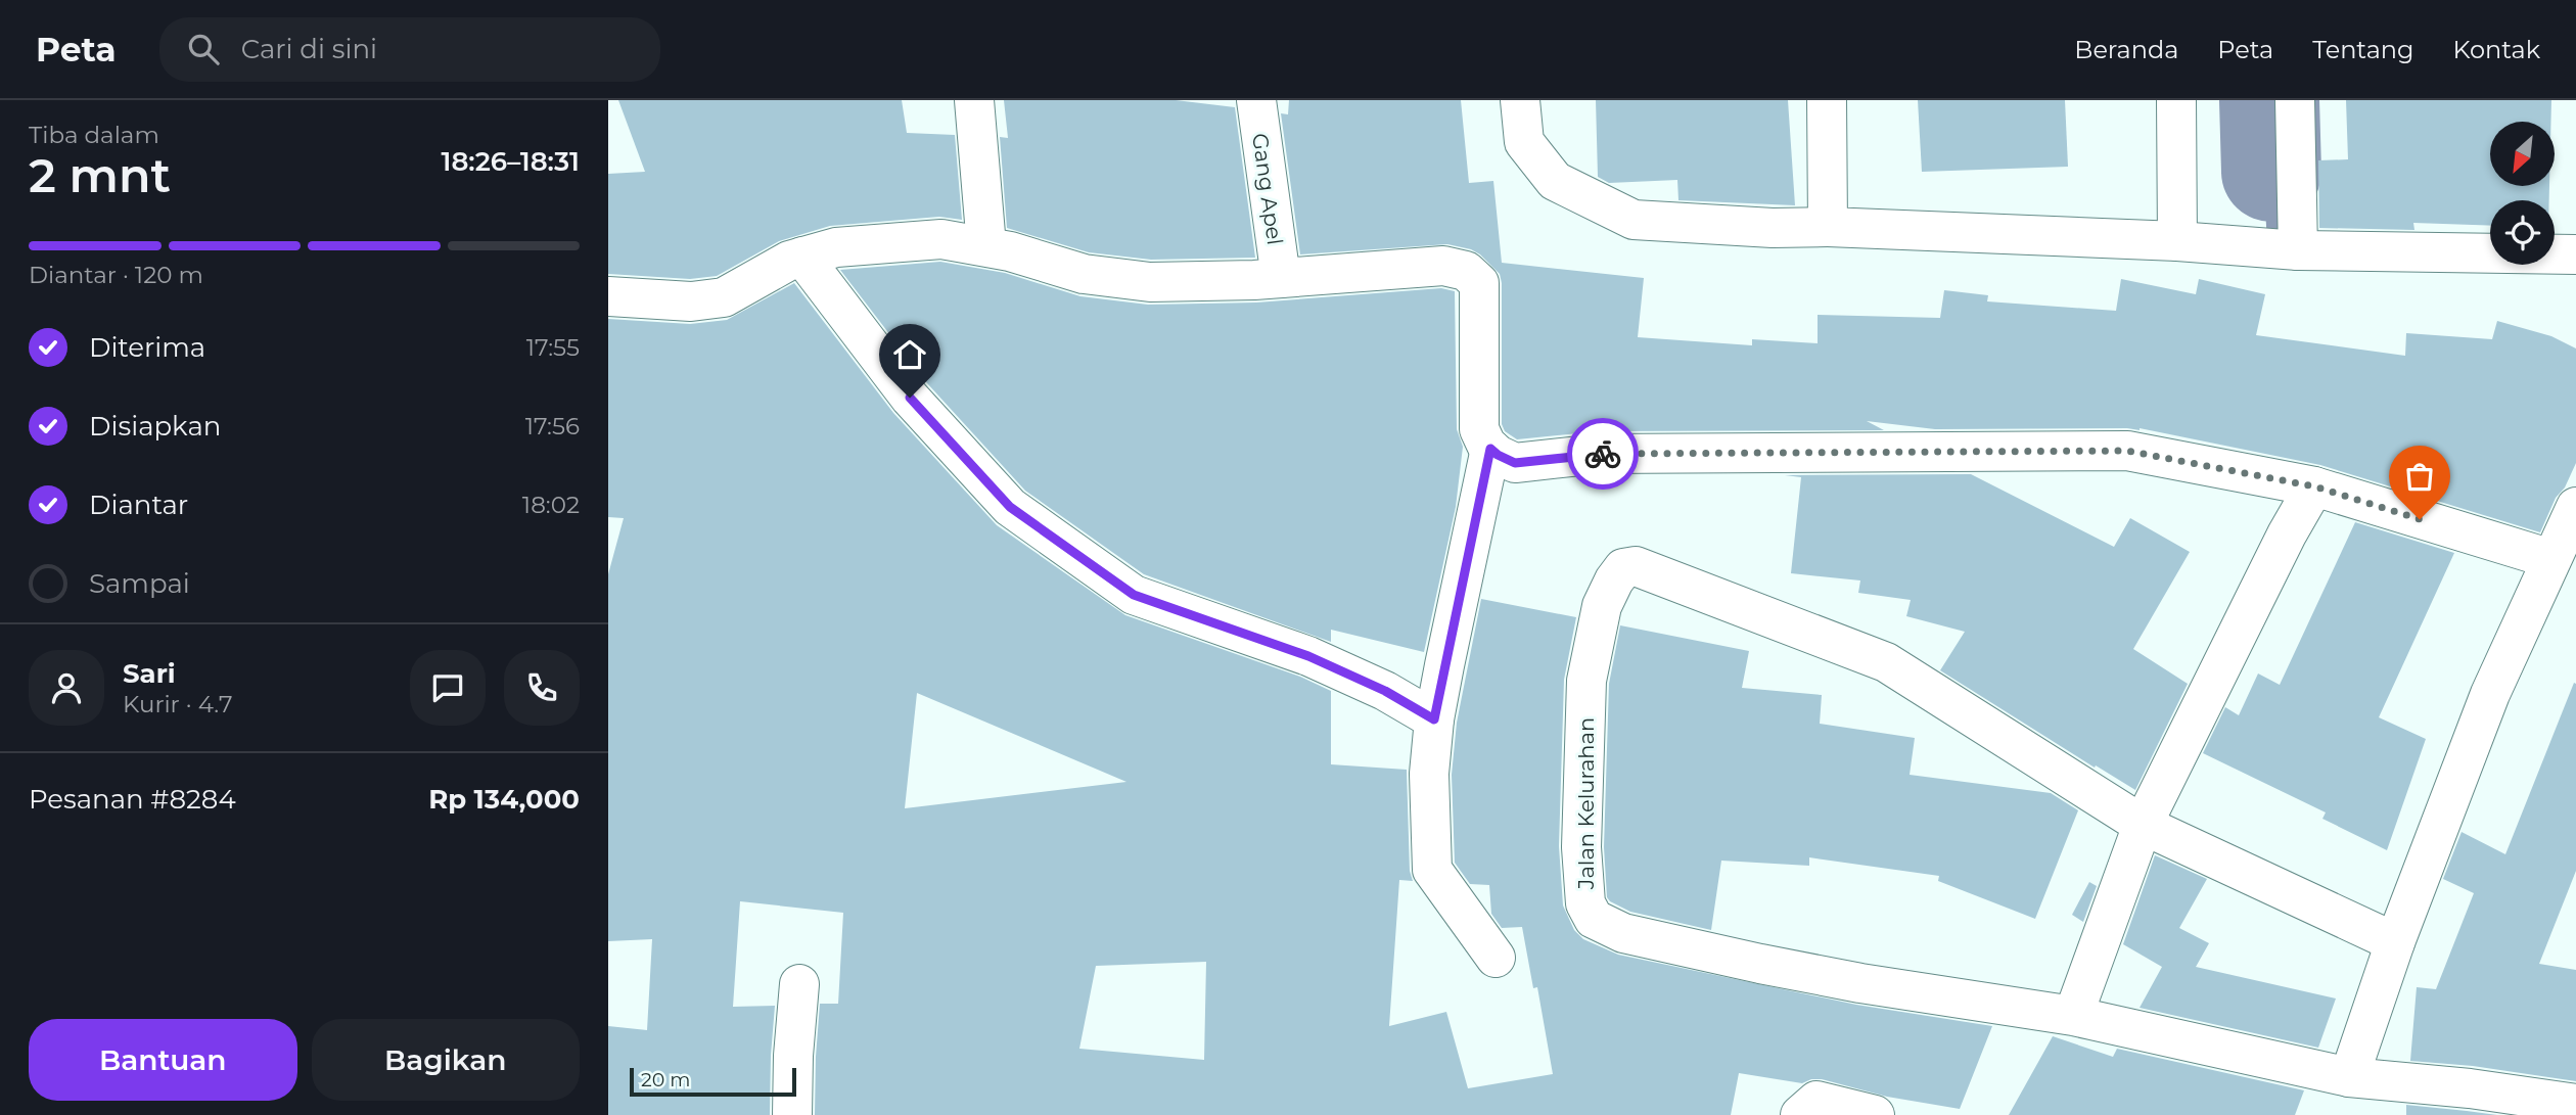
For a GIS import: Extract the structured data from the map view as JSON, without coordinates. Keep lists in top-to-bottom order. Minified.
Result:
{"streets":{"street":["Gang Apel","Jalan Kelurahan"]},"scale_bar":"20 m","north":"bottom left","page":{"header":"Peta","search":"Cari di sini","nav":["Beranda","Peta","Tentang","Kontak"],"heading":["2 mnt","Tiba dalam","18:26–18:31"],"panel":["Sari","Kurir · 4.7","Pesanan #8284","Rp 134,000"],"bar":"Diantar · 120 m","list":[["Diterima","17:55"],["Disiapkan","17:56"],["Diantar","18:02"],"Sampai"],"buttons":["Bantuan","Bagikan"],"scale":"20 m"}}
